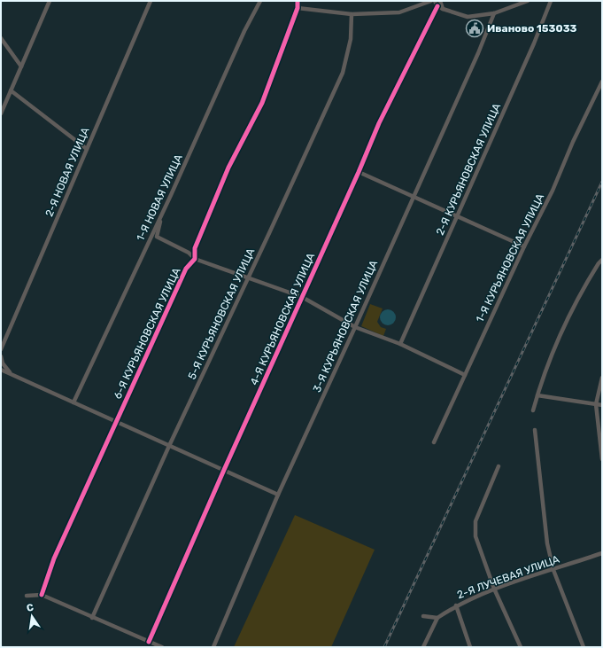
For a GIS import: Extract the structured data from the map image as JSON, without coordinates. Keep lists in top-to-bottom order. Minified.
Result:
{"streets":{"street":["2-Я КУРЬЯНОВСКАЯ УЛИЦА","2-Я НОВАЯ УЛИЦА","1-Я НОВАЯ УЛИЦА","1-Я КУРЬЯНОВСКАЯ УЛИЦА","5-Я КУРЬЯНОВСКАЯ УЛИЦА","4-Я КУРЬЯНОВСКАЯ УЛИЦА","3-Я КУРЬЯНОВСКАЯ УЛИЦА","6-Я КУРЬЯНОВСКАЯ УЛИЦА","2-Я ЛУЧЕВАЯ УЛИЦА"]},"places":{"public building":["Иваново 153033"]},"north":"top"}
